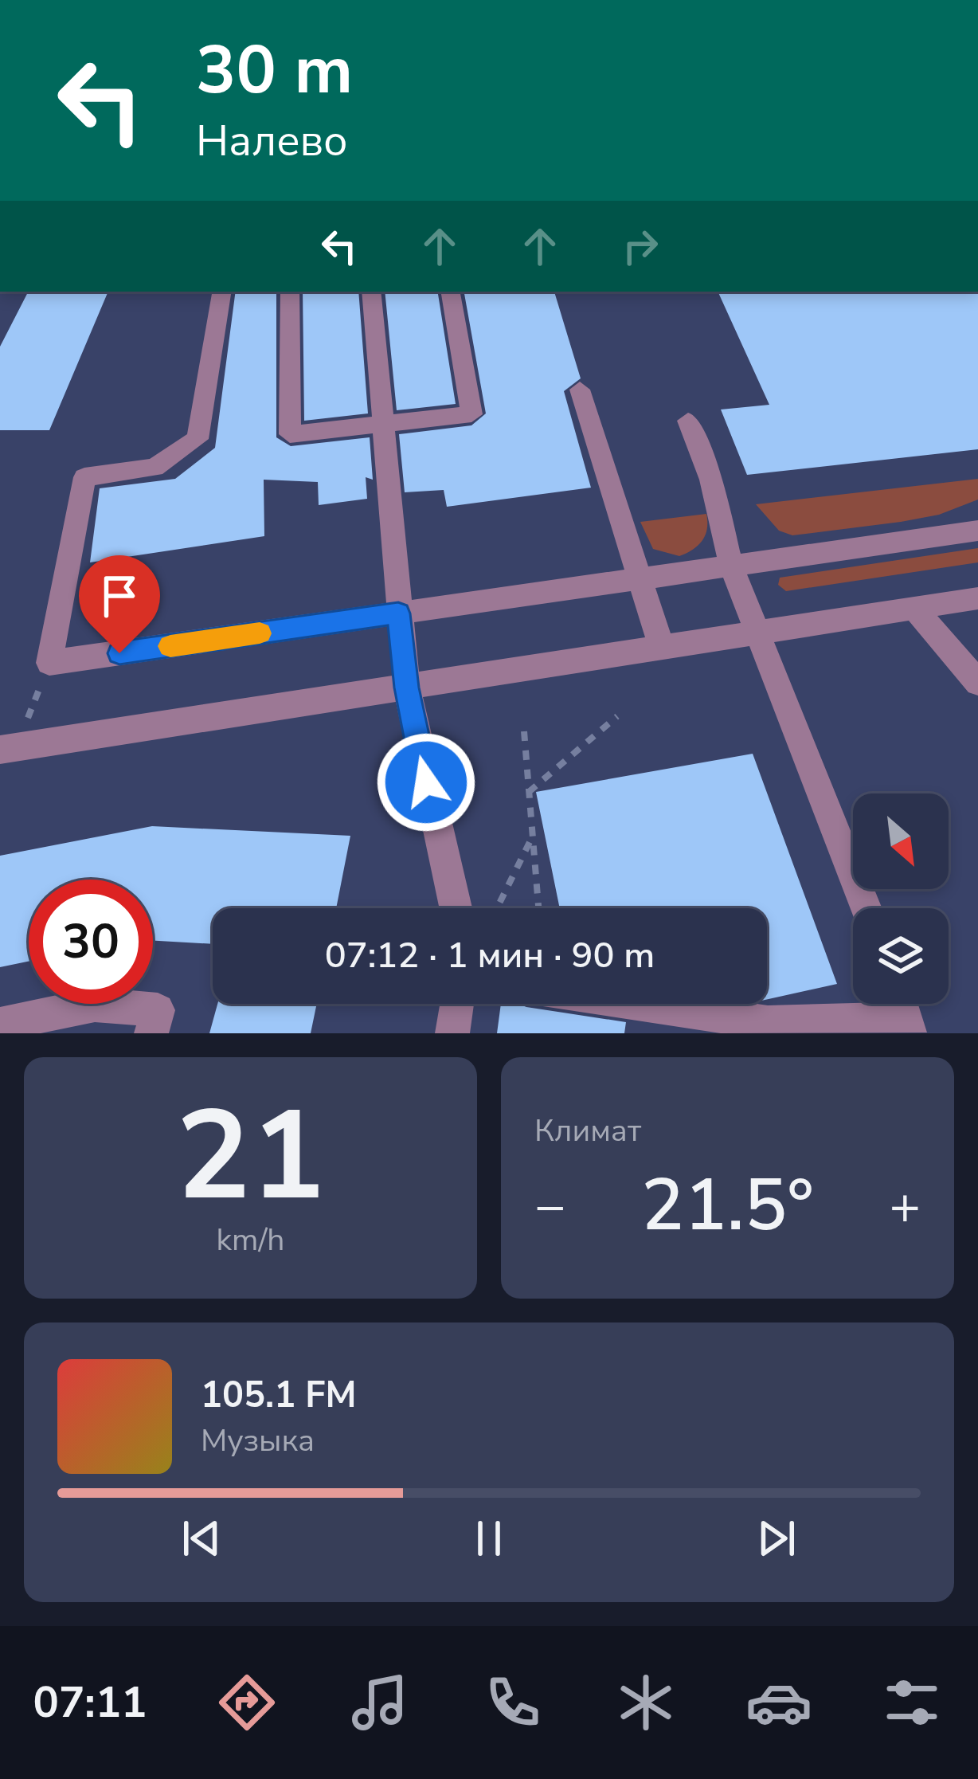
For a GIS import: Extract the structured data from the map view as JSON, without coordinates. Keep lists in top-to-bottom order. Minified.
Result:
{"north":"bottom right","page":{"turn":["30 m","Налево"],"limit":"30","trip":"07:12 · 1 мин · 90 m","tile":[["21","km/h"],"Климат"],"heat":["−","21.5°","+"],"song":["105.1 FM","Музыка"],"tabs":"07:11"}}
